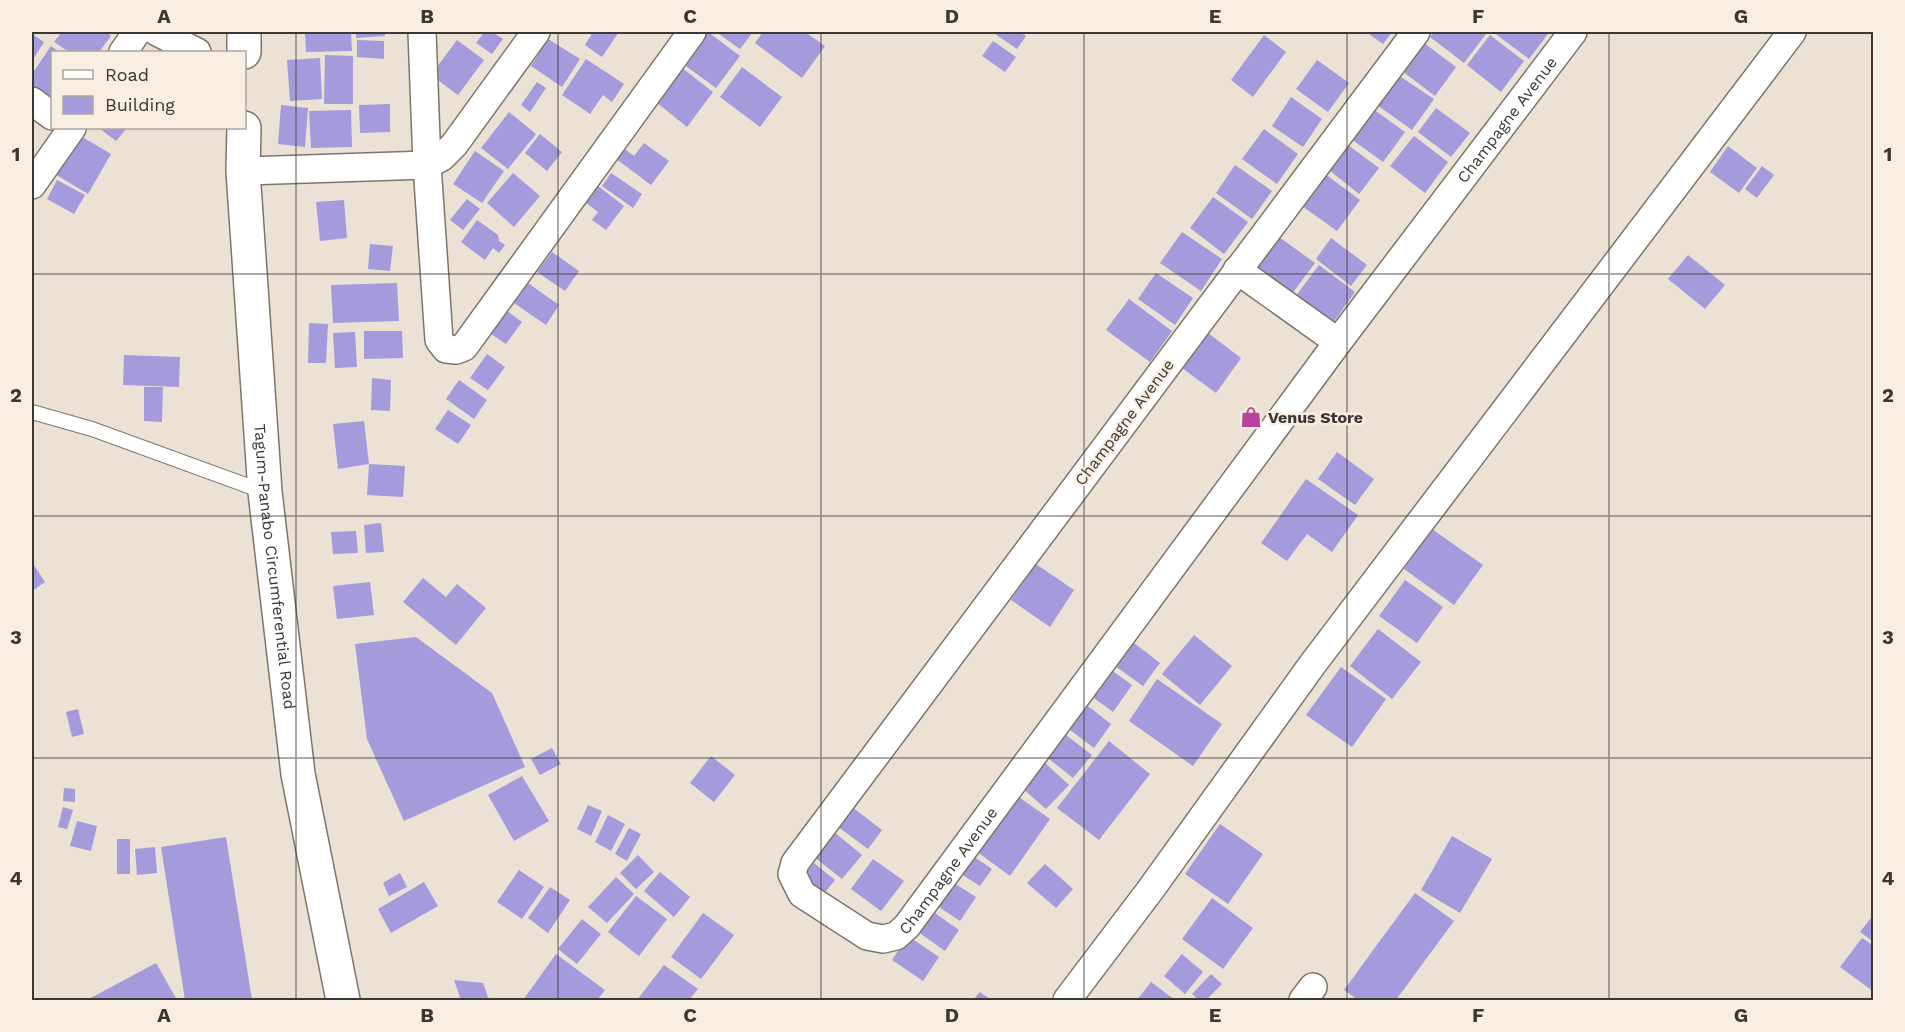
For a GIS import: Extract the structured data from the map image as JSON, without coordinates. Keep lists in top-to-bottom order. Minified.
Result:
{"streets":{"main road":["Tagum-Panabo Circumferential Road"],"street":["Champagne Avenue"]},"places":{"shop":["Venus Store"]},"legend":["Road","Building"],"grid":{"columns":["A","B","C","D","E","F","G"],"rows":["1","2","3","4"]}}
